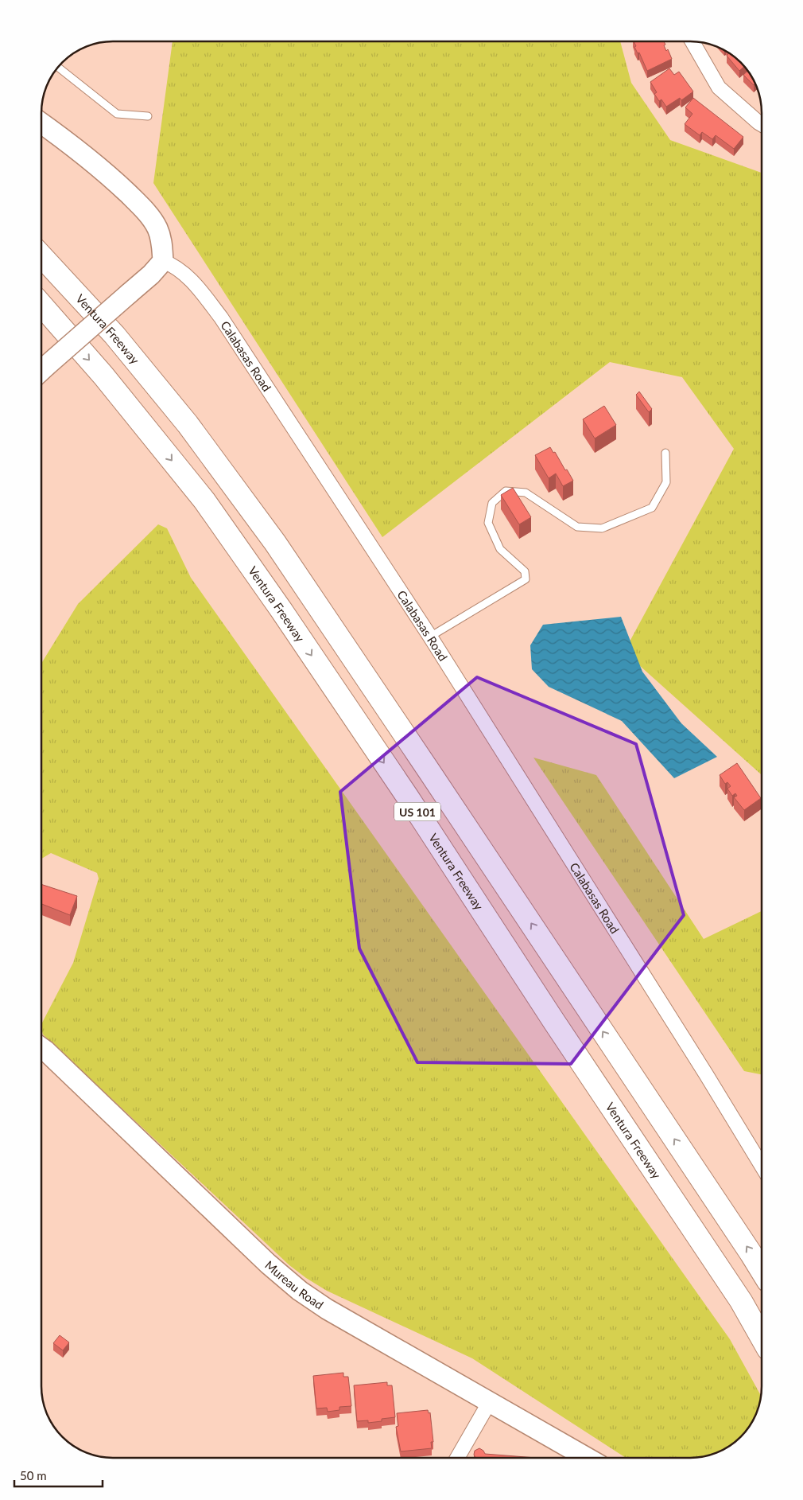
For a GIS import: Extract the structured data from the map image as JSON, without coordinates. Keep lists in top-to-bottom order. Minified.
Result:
{"streets":{"highway":["Ventura Freeway","US 101"],"main road":["Mureau Road"],"street":["Calabasas Road"]},"scale_bar":"50 m"}
